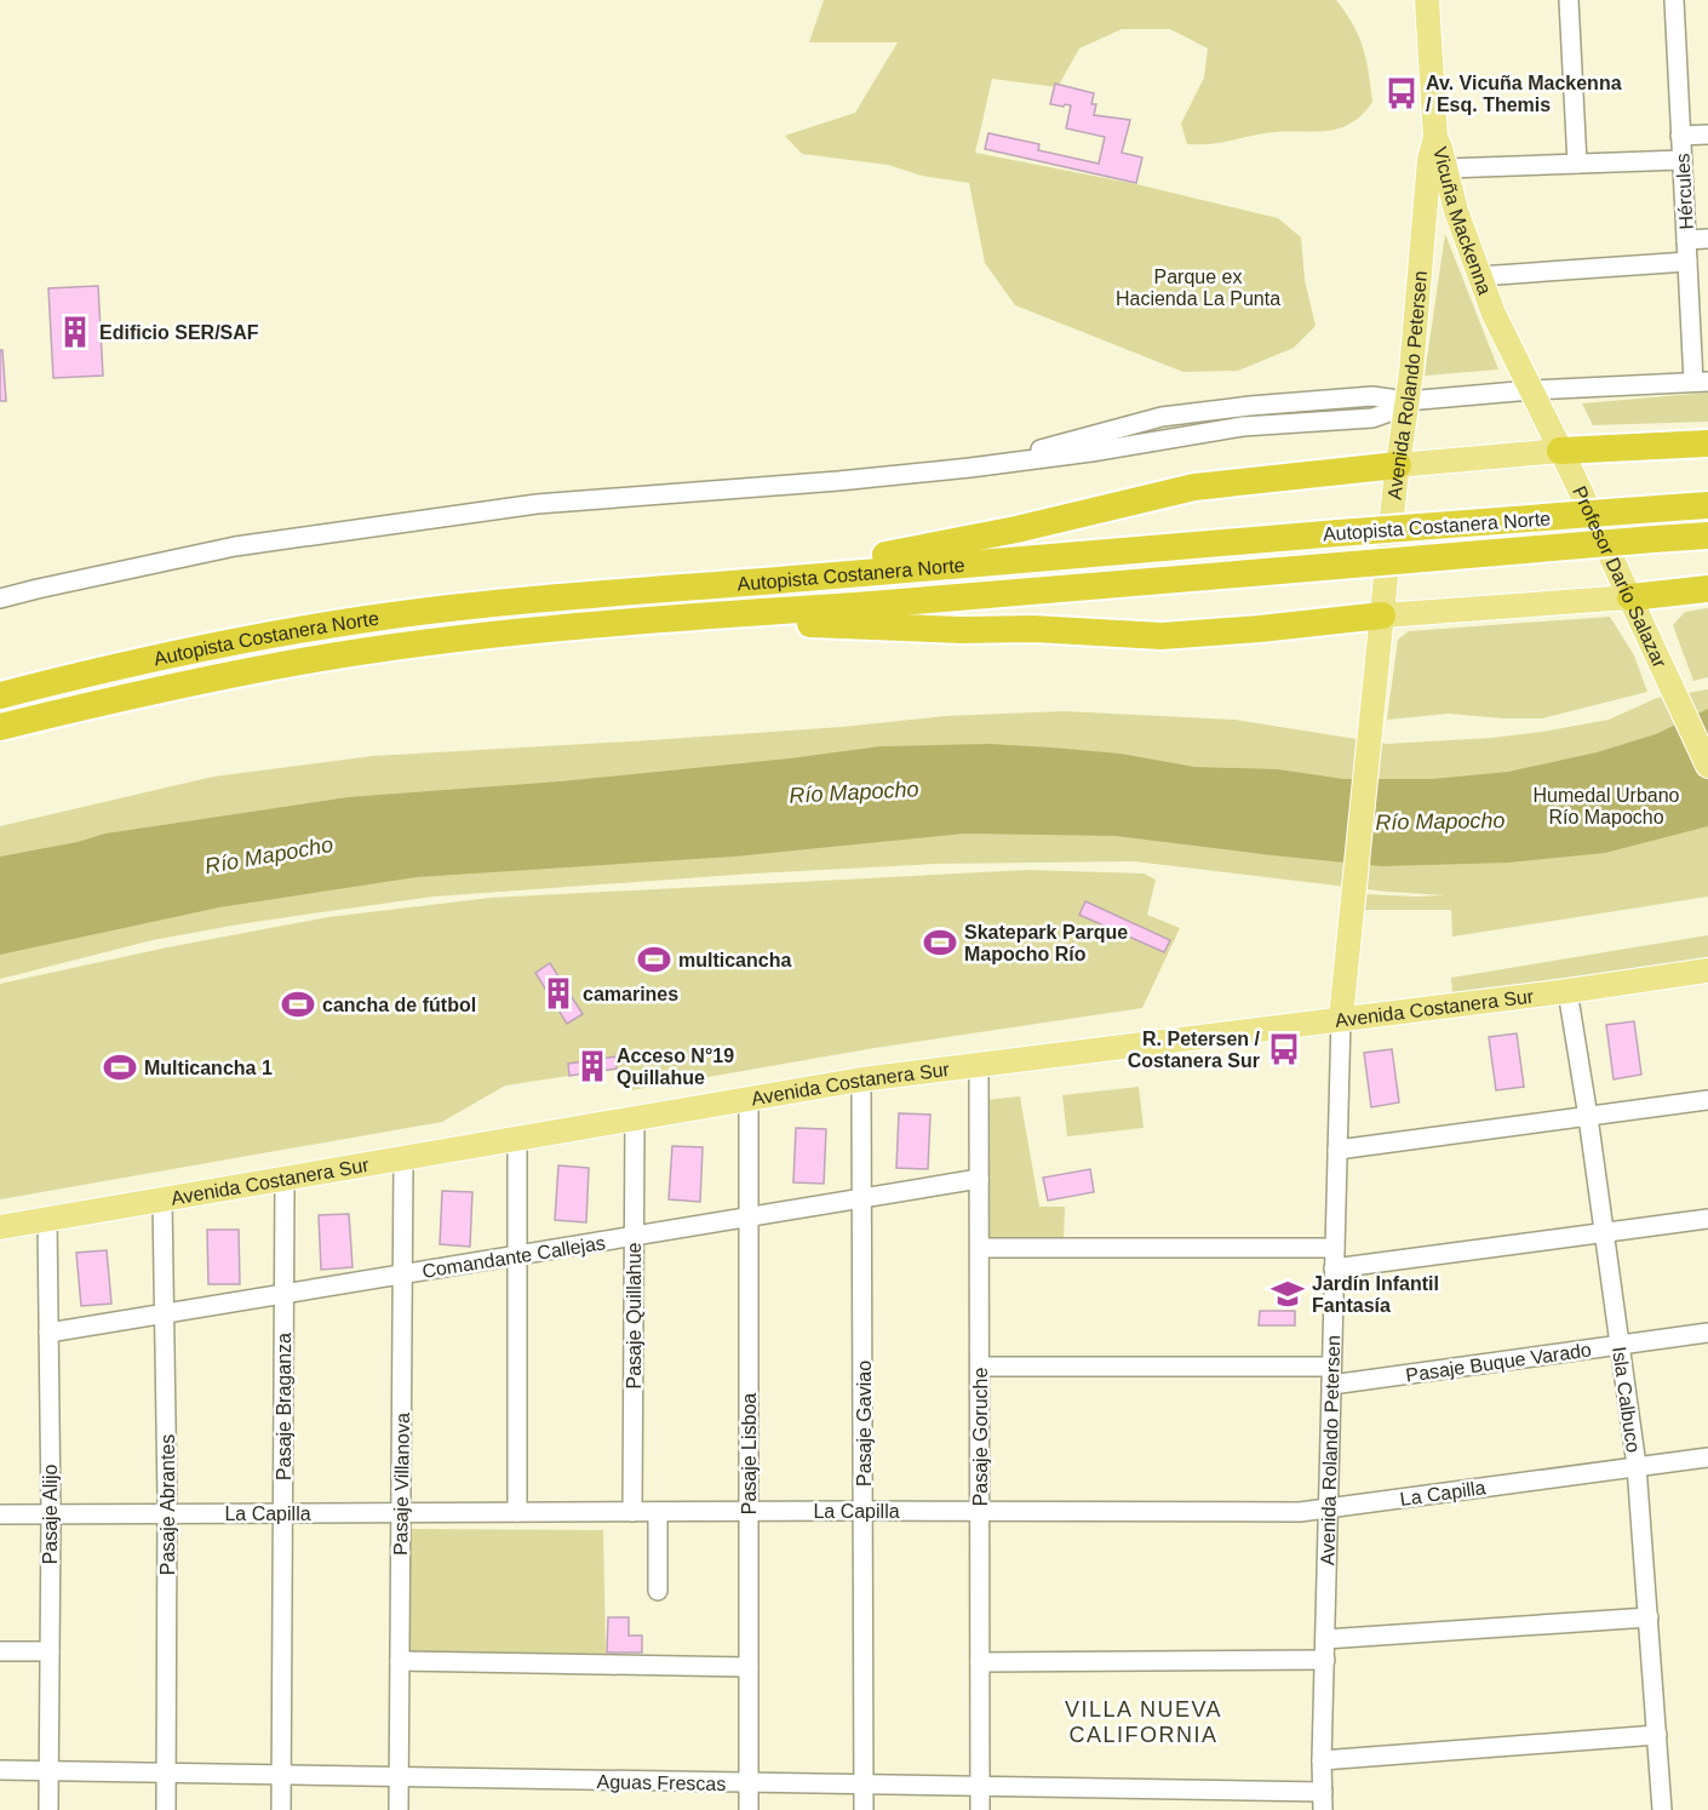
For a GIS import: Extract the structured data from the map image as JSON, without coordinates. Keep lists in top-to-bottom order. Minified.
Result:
{"streets":{"highway":["Autopista Costanera Norte"],"main road":["Vicuña Mackenna","Avenida Rolando Petersen","Profesor Darío Salazar","Avenida Costanera Sur"],"street":["Hércules","Comandante Callejas","Pasaje Quillahue","Pasaje Buque Varado","Isla Calbuco","Pasaje Braganza","Pasaje Gaviao","Pasaje Goruche","Pasaje Lisboa","Pasaje Villanova","La Capilla","Pasaje Abrantes","Pasaje Alijo","Aguas Frescas"]},"crossings":[["Vicuña Mackenna","Avenida Rolando Petersen"],["Vicuña Mackenna","Profesor Darío Salazar"],["Avenida Rolando Petersen","Avenida Costanera Sur"],["Avenida Rolando Petersen","Pasaje Buque Varado"],["Avenida Rolando Petersen","La Capilla"],["Avenida Rolando Petersen","Aguas Frescas"],["Avenida Costanera Sur","Pasaje Quillahue"],["Avenida Costanera Sur","Isla Calbuco"],["Avenida Costanera Sur","Pasaje Braganza"],["Avenida Costanera Sur","Pasaje Gaviao"],["Avenida Costanera Sur","Pasaje Goruche"],["Avenida Costanera Sur","Pasaje Lisboa"],["Avenida Costanera Sur","Pasaje Villanova"],["Avenida Costanera Sur","Pasaje Abrantes"],["Avenida Costanera Sur","Pasaje Alijo"],["Comandante Callejas","Pasaje Quillahue"],["Comandante Callejas","Pasaje Braganza"],["Comandante Callejas","Pasaje Gaviao"],["Comandante Callejas","Pasaje Goruche"],["Comandante Callejas","Pasaje Lisboa"],["Comandante Callejas","Pasaje Villanova"],["Comandante Callejas","Pasaje Abrantes"],["Comandante Callejas","Pasaje Alijo"],["Pasaje Quillahue","La Capilla"],["Pasaje Buque Varado","Isla Calbuco"],["Pasaje Buque Varado","Pasaje Goruche"],["Isla Calbuco","La Capilla"],["Pasaje Braganza","La Capilla"],["Pasaje Braganza","Aguas Frescas"],["Pasaje Gaviao","La Capilla"],["Pasaje Gaviao","Aguas Frescas"],["Pasaje Goruche","La Capilla"],["Pasaje Goruche","Aguas Frescas"],["Pasaje Lisboa","La Capilla"],["Pasaje Lisboa","Aguas Frescas"],["Pasaje Villanova","La Capilla"],["Pasaje Villanova","Aguas Frescas"],["La Capilla","Pasaje Abrantes"],["La Capilla","Pasaje Alijo"],["Pasaje Abrantes","Aguas Frescas"],["Pasaje Alijo","Aguas Frescas"]],"districts":["VILLA NUEVA CALIFORNIA"],"water":["Río Mapocho"],"parks":["Parque ex Hacienda La Punta","Humedal Urbano Río Mapocho"],"places":{"bus stop":["Av. Vicuña Mackenna / Esq. Themis","R. Petersen / Costanera Sur"],"building":["Edificio SER/SAF","camarines","Acceso N°19 Quillahue"],"sports":["Skatepark Parque Mapocho Río","multicancha","cancha de fútbol","Multicancha 1"],"school or university":["Jardín Infantil Fantasía"]}}
